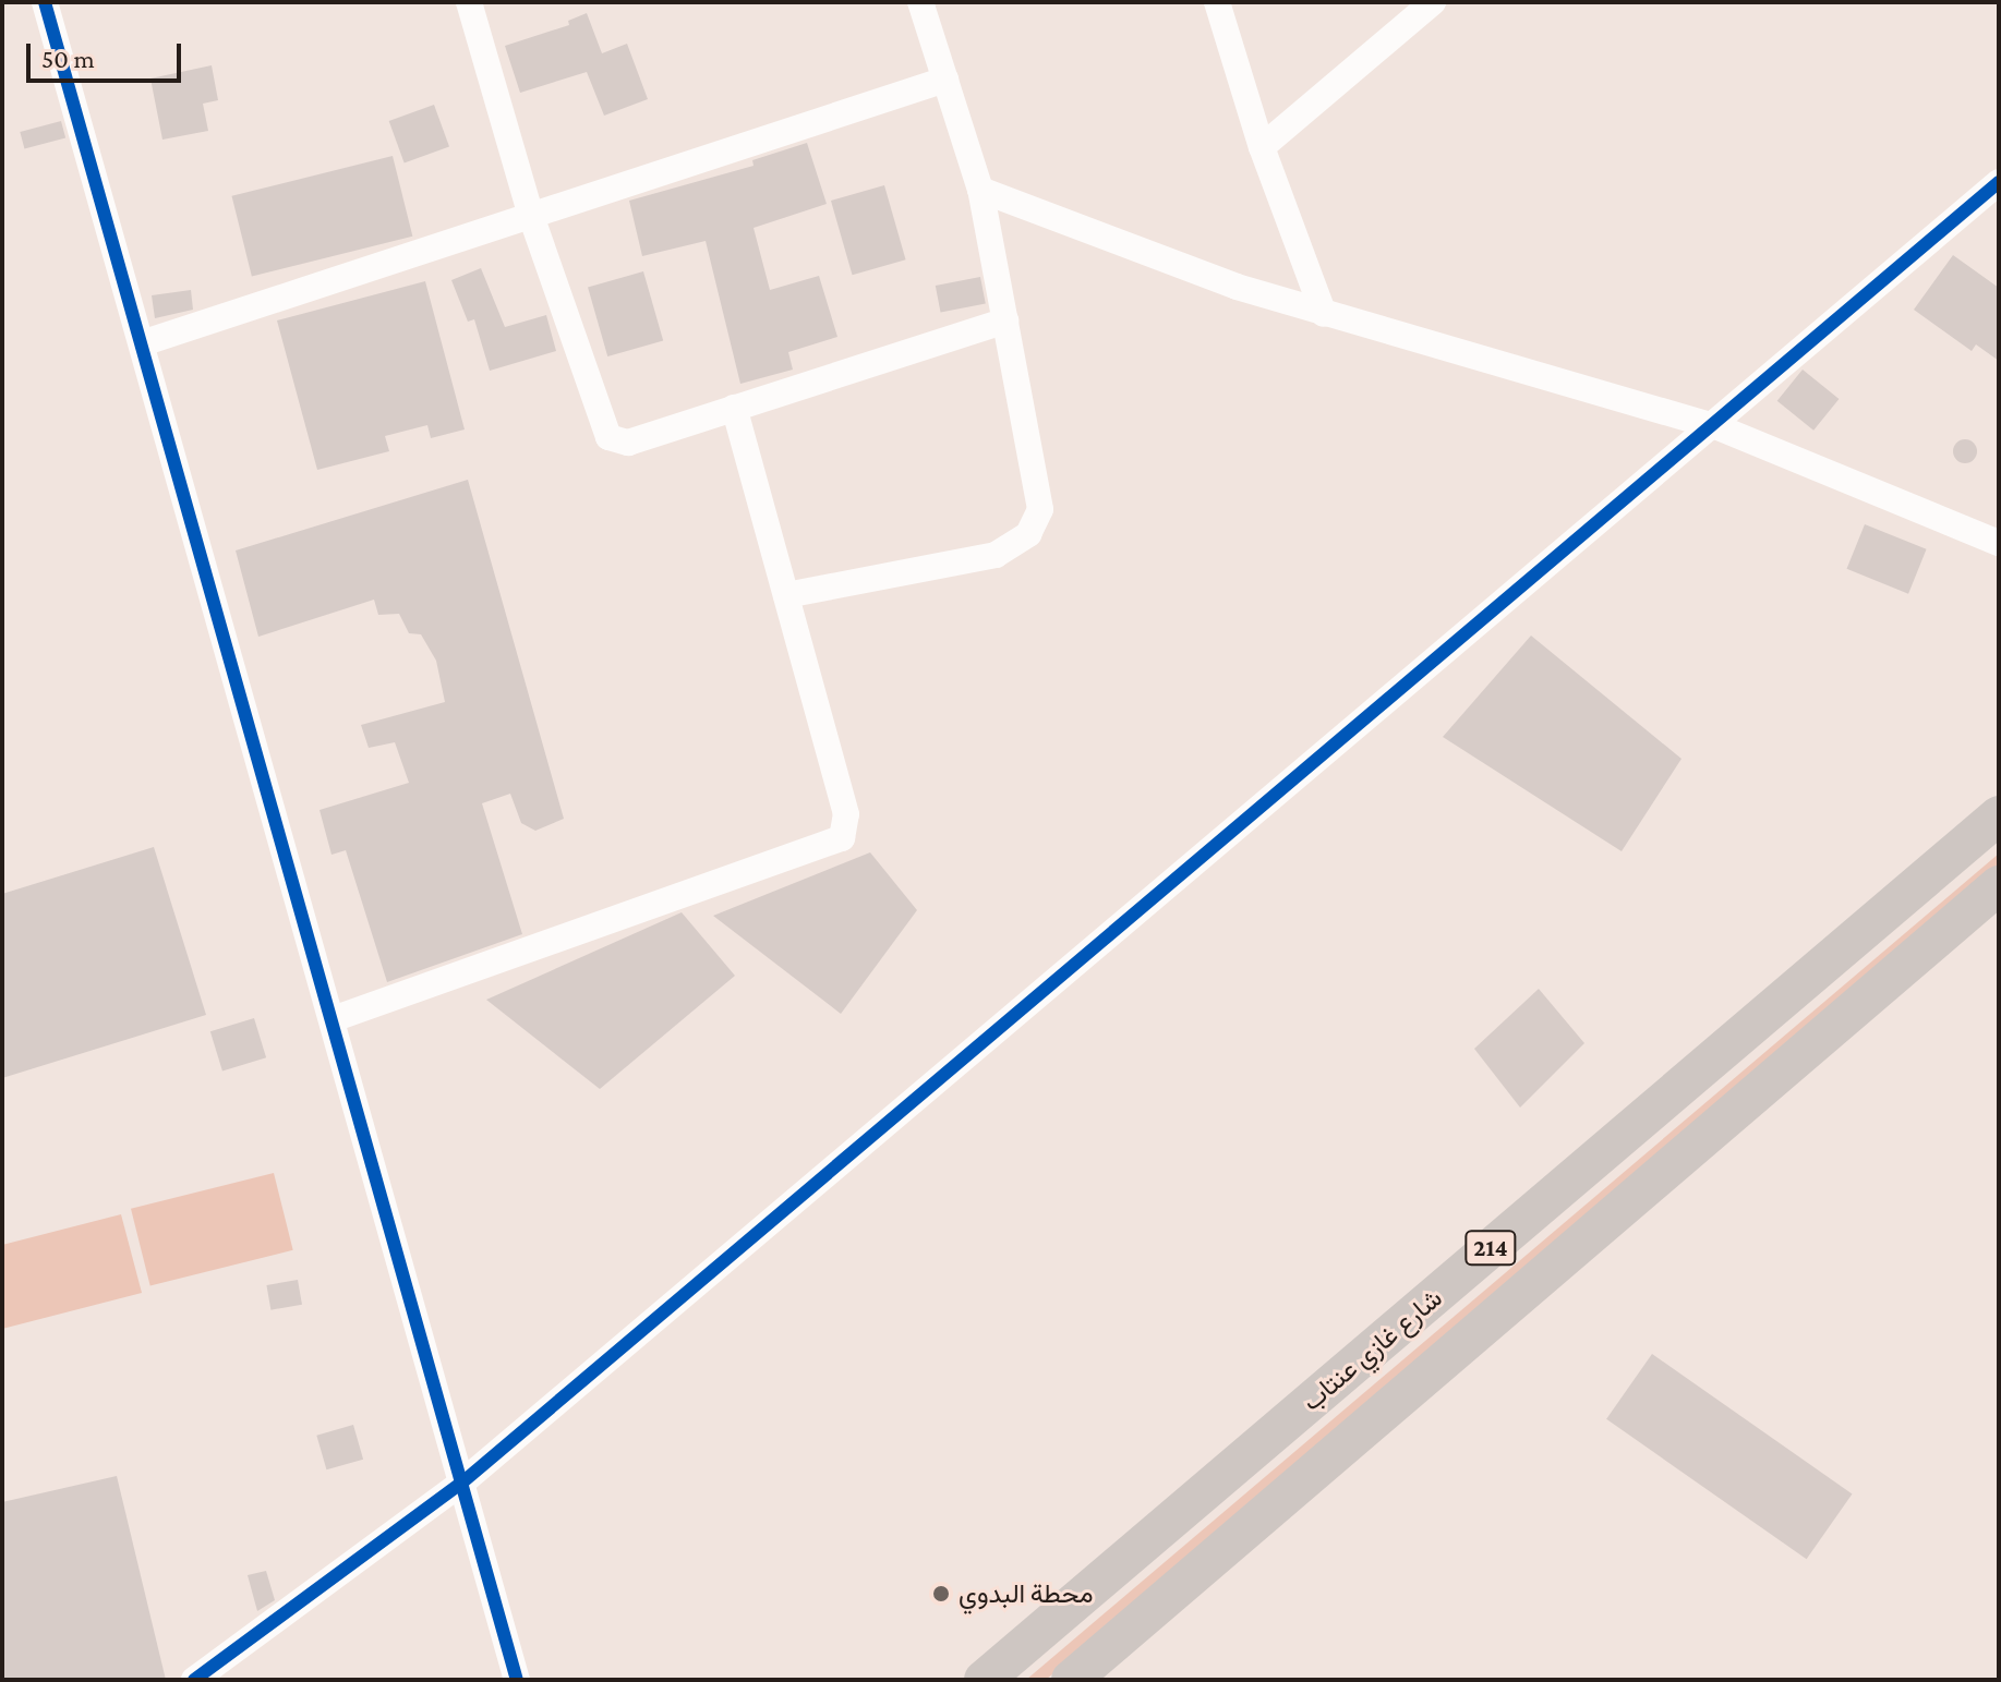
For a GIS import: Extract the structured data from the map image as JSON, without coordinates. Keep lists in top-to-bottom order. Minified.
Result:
{"streets":{"highway":["214","شارع غازي عنتاب"]},"places":["محطة البدوي"],"scale_bar":"50 m"}
